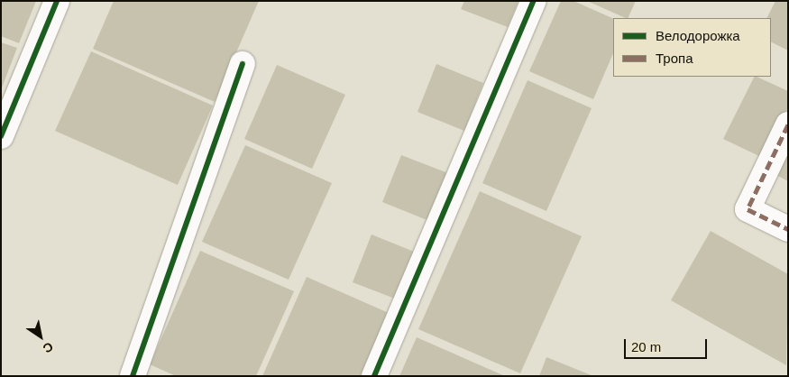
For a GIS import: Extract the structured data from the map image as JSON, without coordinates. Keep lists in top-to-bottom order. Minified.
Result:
{"legend":["Велодорожка","Тропа"],"scale_bar":"20 m","north":"bottom right"}
